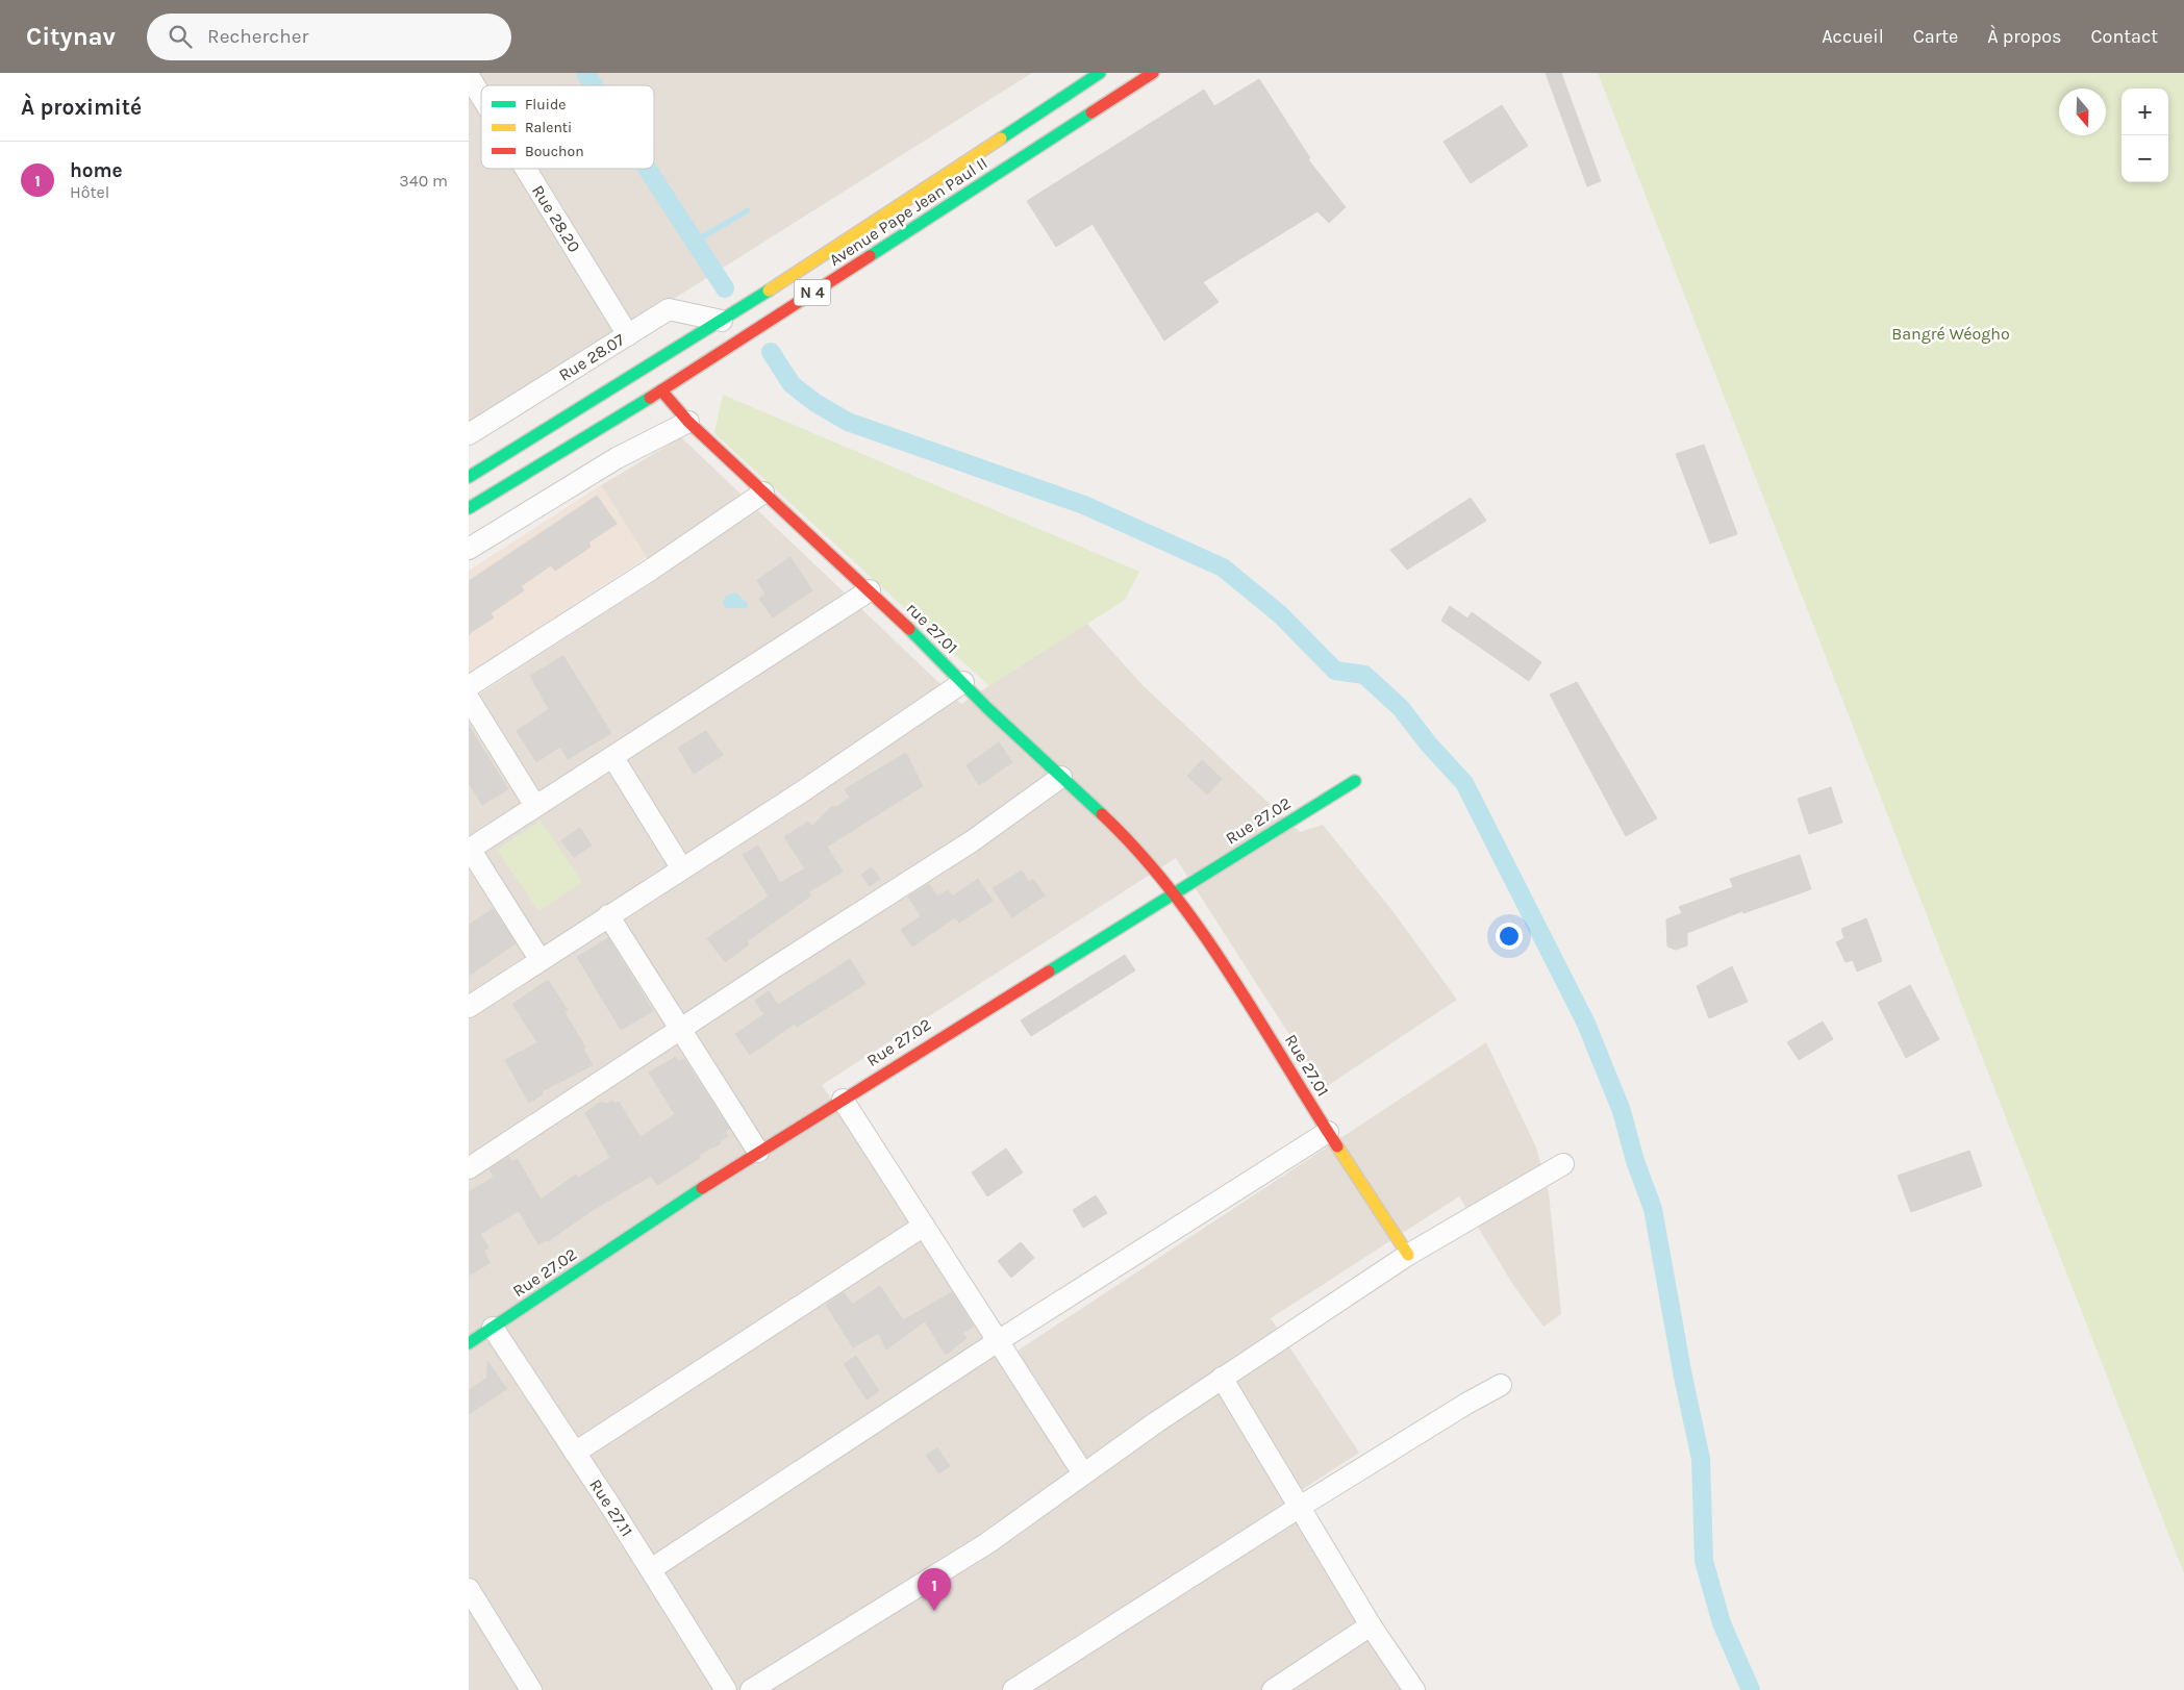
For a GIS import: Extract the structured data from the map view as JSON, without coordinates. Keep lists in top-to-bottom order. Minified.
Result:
{"streets":{"main road":["Avenue Pape Jean Paul II","N 4","rue 27.01","Rue 27.02","Rue 27.01"],"street":["Rue 28.20","Rue 28.07","Rue 27.11"]},"crossings":[["Avenue Pape Jean Paul II","Rue 28.07"],["Avenue Pape Jean Paul II","rue 27.01"],["Rue 28.20","Rue 28.07"],["rue 27.01","Rue 27.02"],["rue 27.01","Rue 27.01"],["Rue 27.02","Rue 27.01"],["Rue 27.02","Rue 27.11"]],"parks":["Bangré Wéogho"],"legend":["Fluide","Ralenti","Bouchon"],"north":"bottom","page":{"header":"Citynav","search":"Rechercher","nav":["Accueil","Carte","À propos","Contact"],"heading":"À proximité","map_buttons":["+","−"],"list":[{"mark":"1","name":"home","note":"Hôtel","value":"340 m"}],"pins":"1"}}
